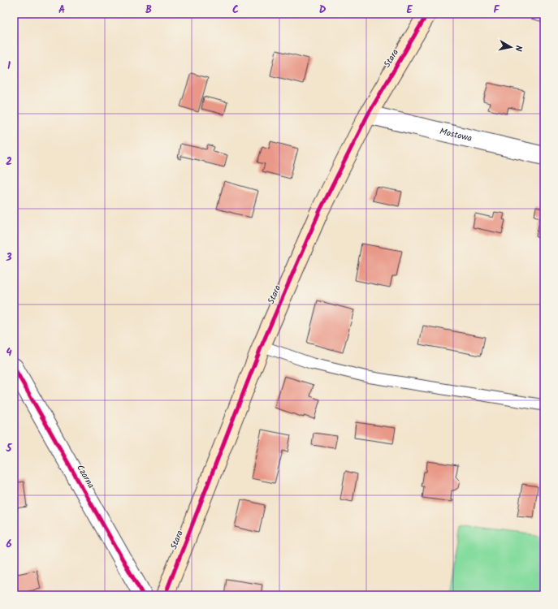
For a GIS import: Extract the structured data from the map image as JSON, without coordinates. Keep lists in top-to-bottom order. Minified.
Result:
{"streets":{"street":["Stara","Mostowa","Czarna"]},"crossings":[["Stara","Mostowa"]],"north":"right","grid":{"columns":["A","B","C","D","E","F"],"rows":["1","2","3","4","5","6"]}}
